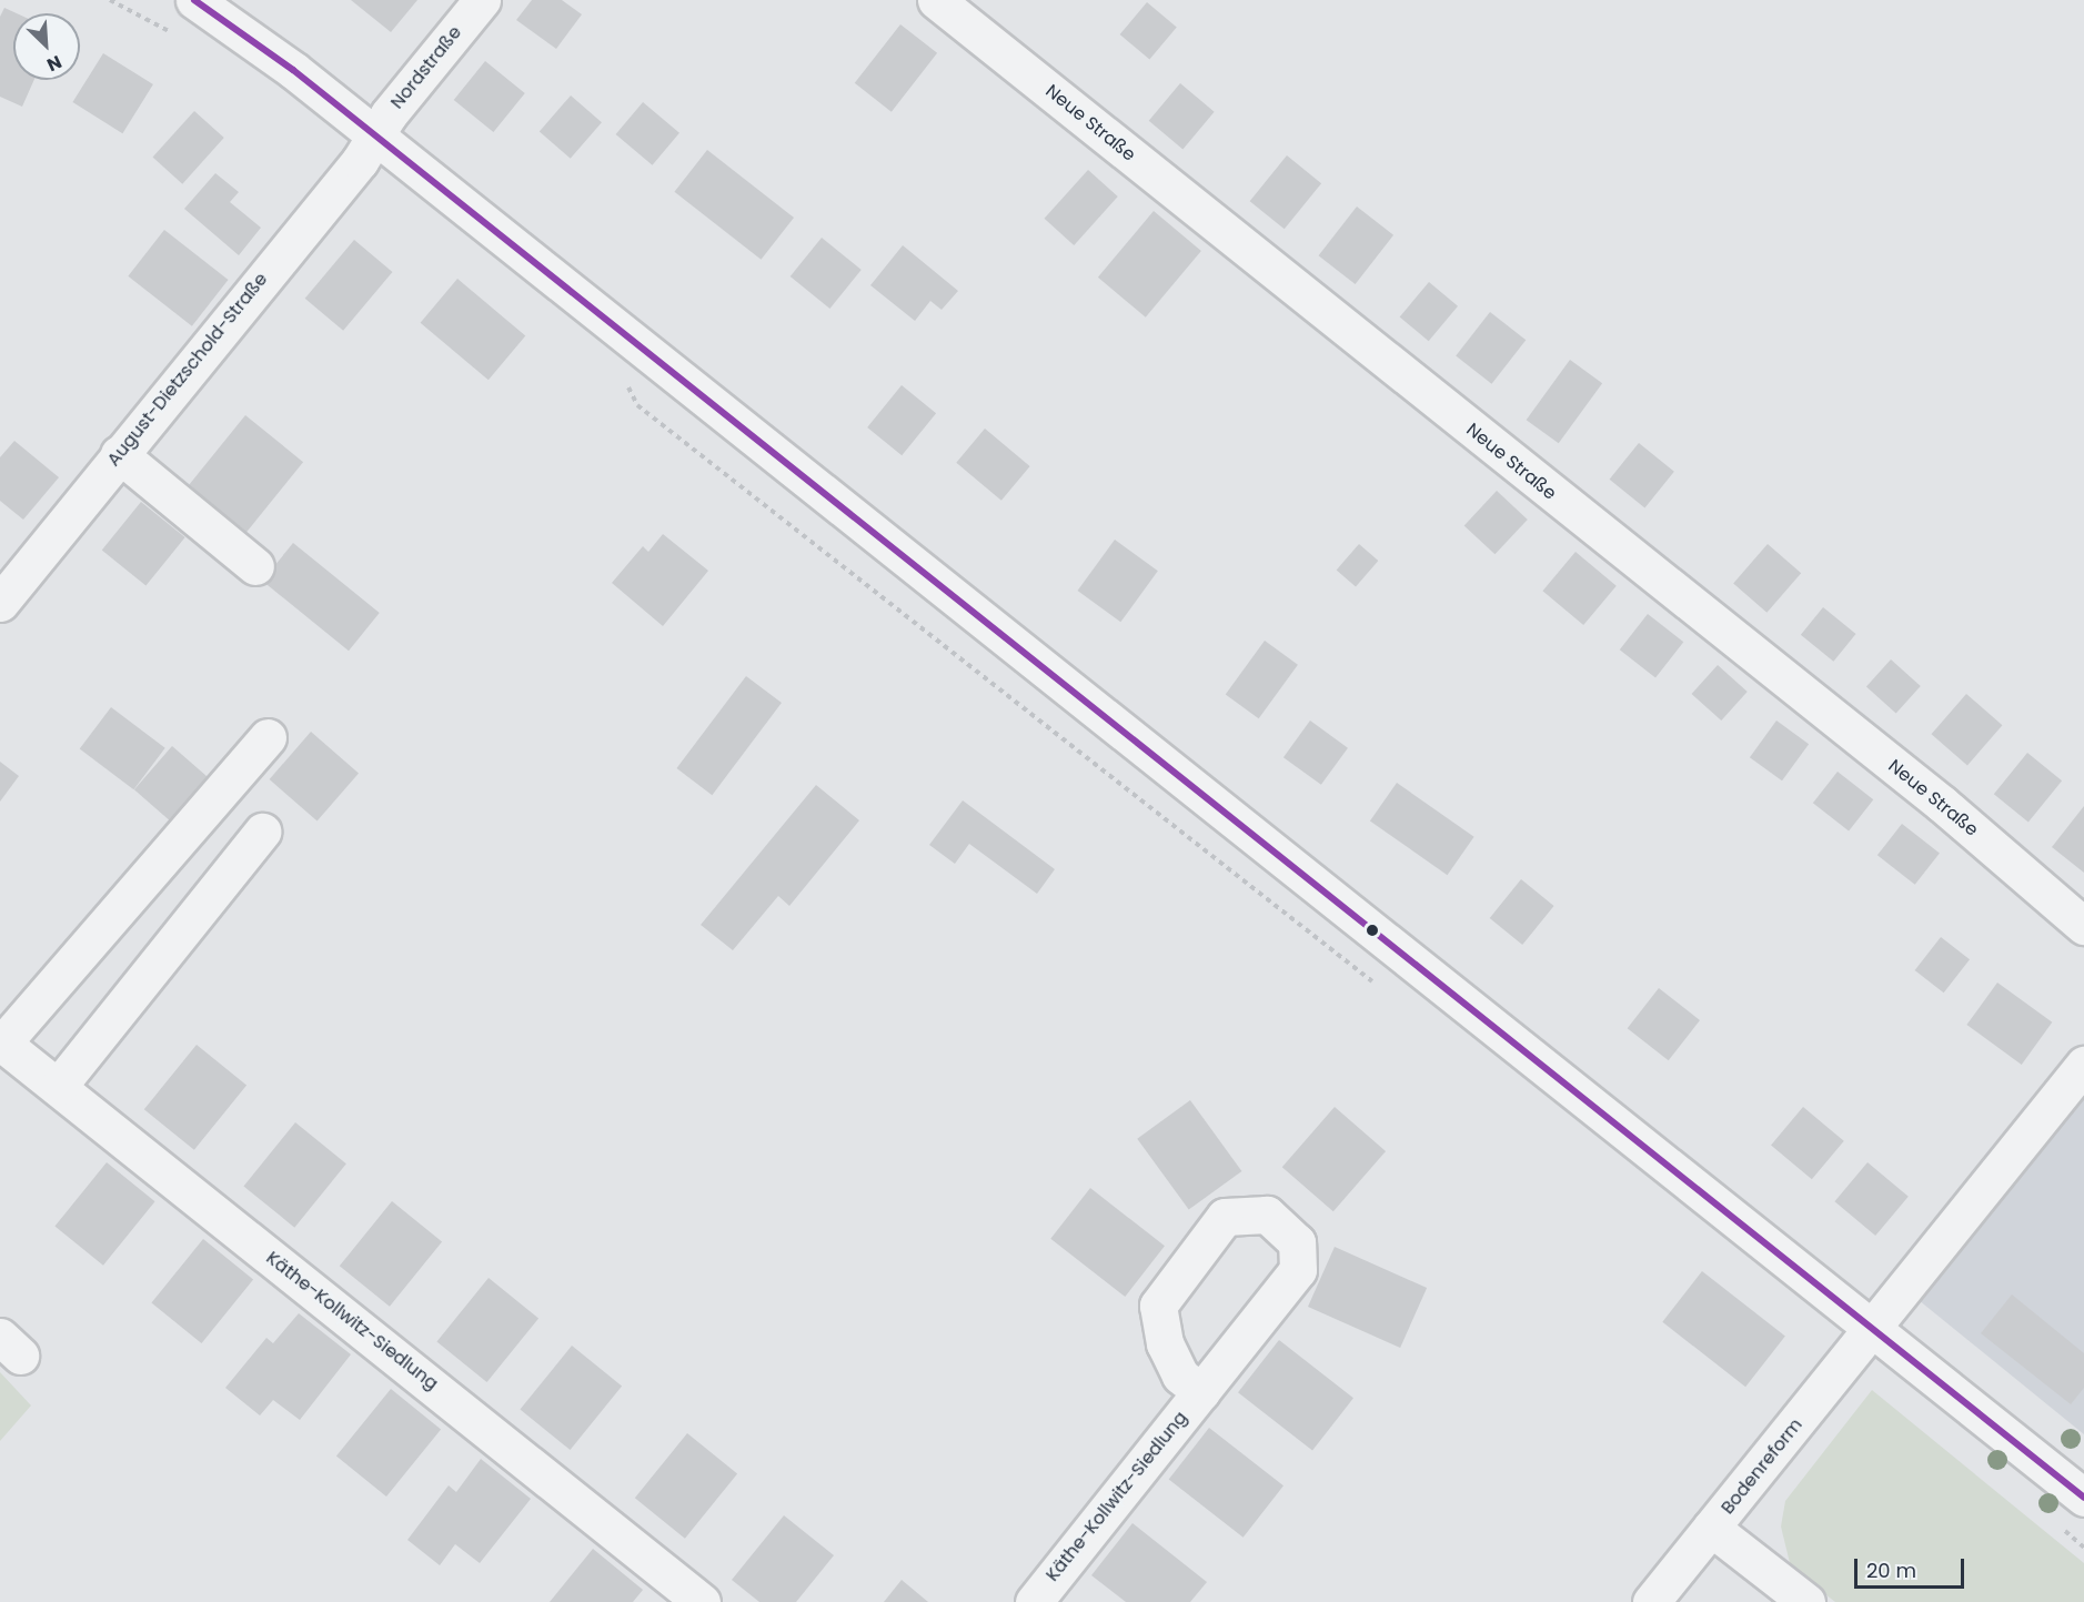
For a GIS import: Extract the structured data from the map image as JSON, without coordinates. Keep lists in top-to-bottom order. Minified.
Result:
{"streets":{"street":["Nordstraße","Neue Straße","August-Dietzschold-Straße","Käthe-Kollwitz-Siedlung","Bodenreform"]},"crossings":[["Nordstraße","August-Dietzschold-Straße"]],"scale_bar":"20 m","north":"bottom right"}
